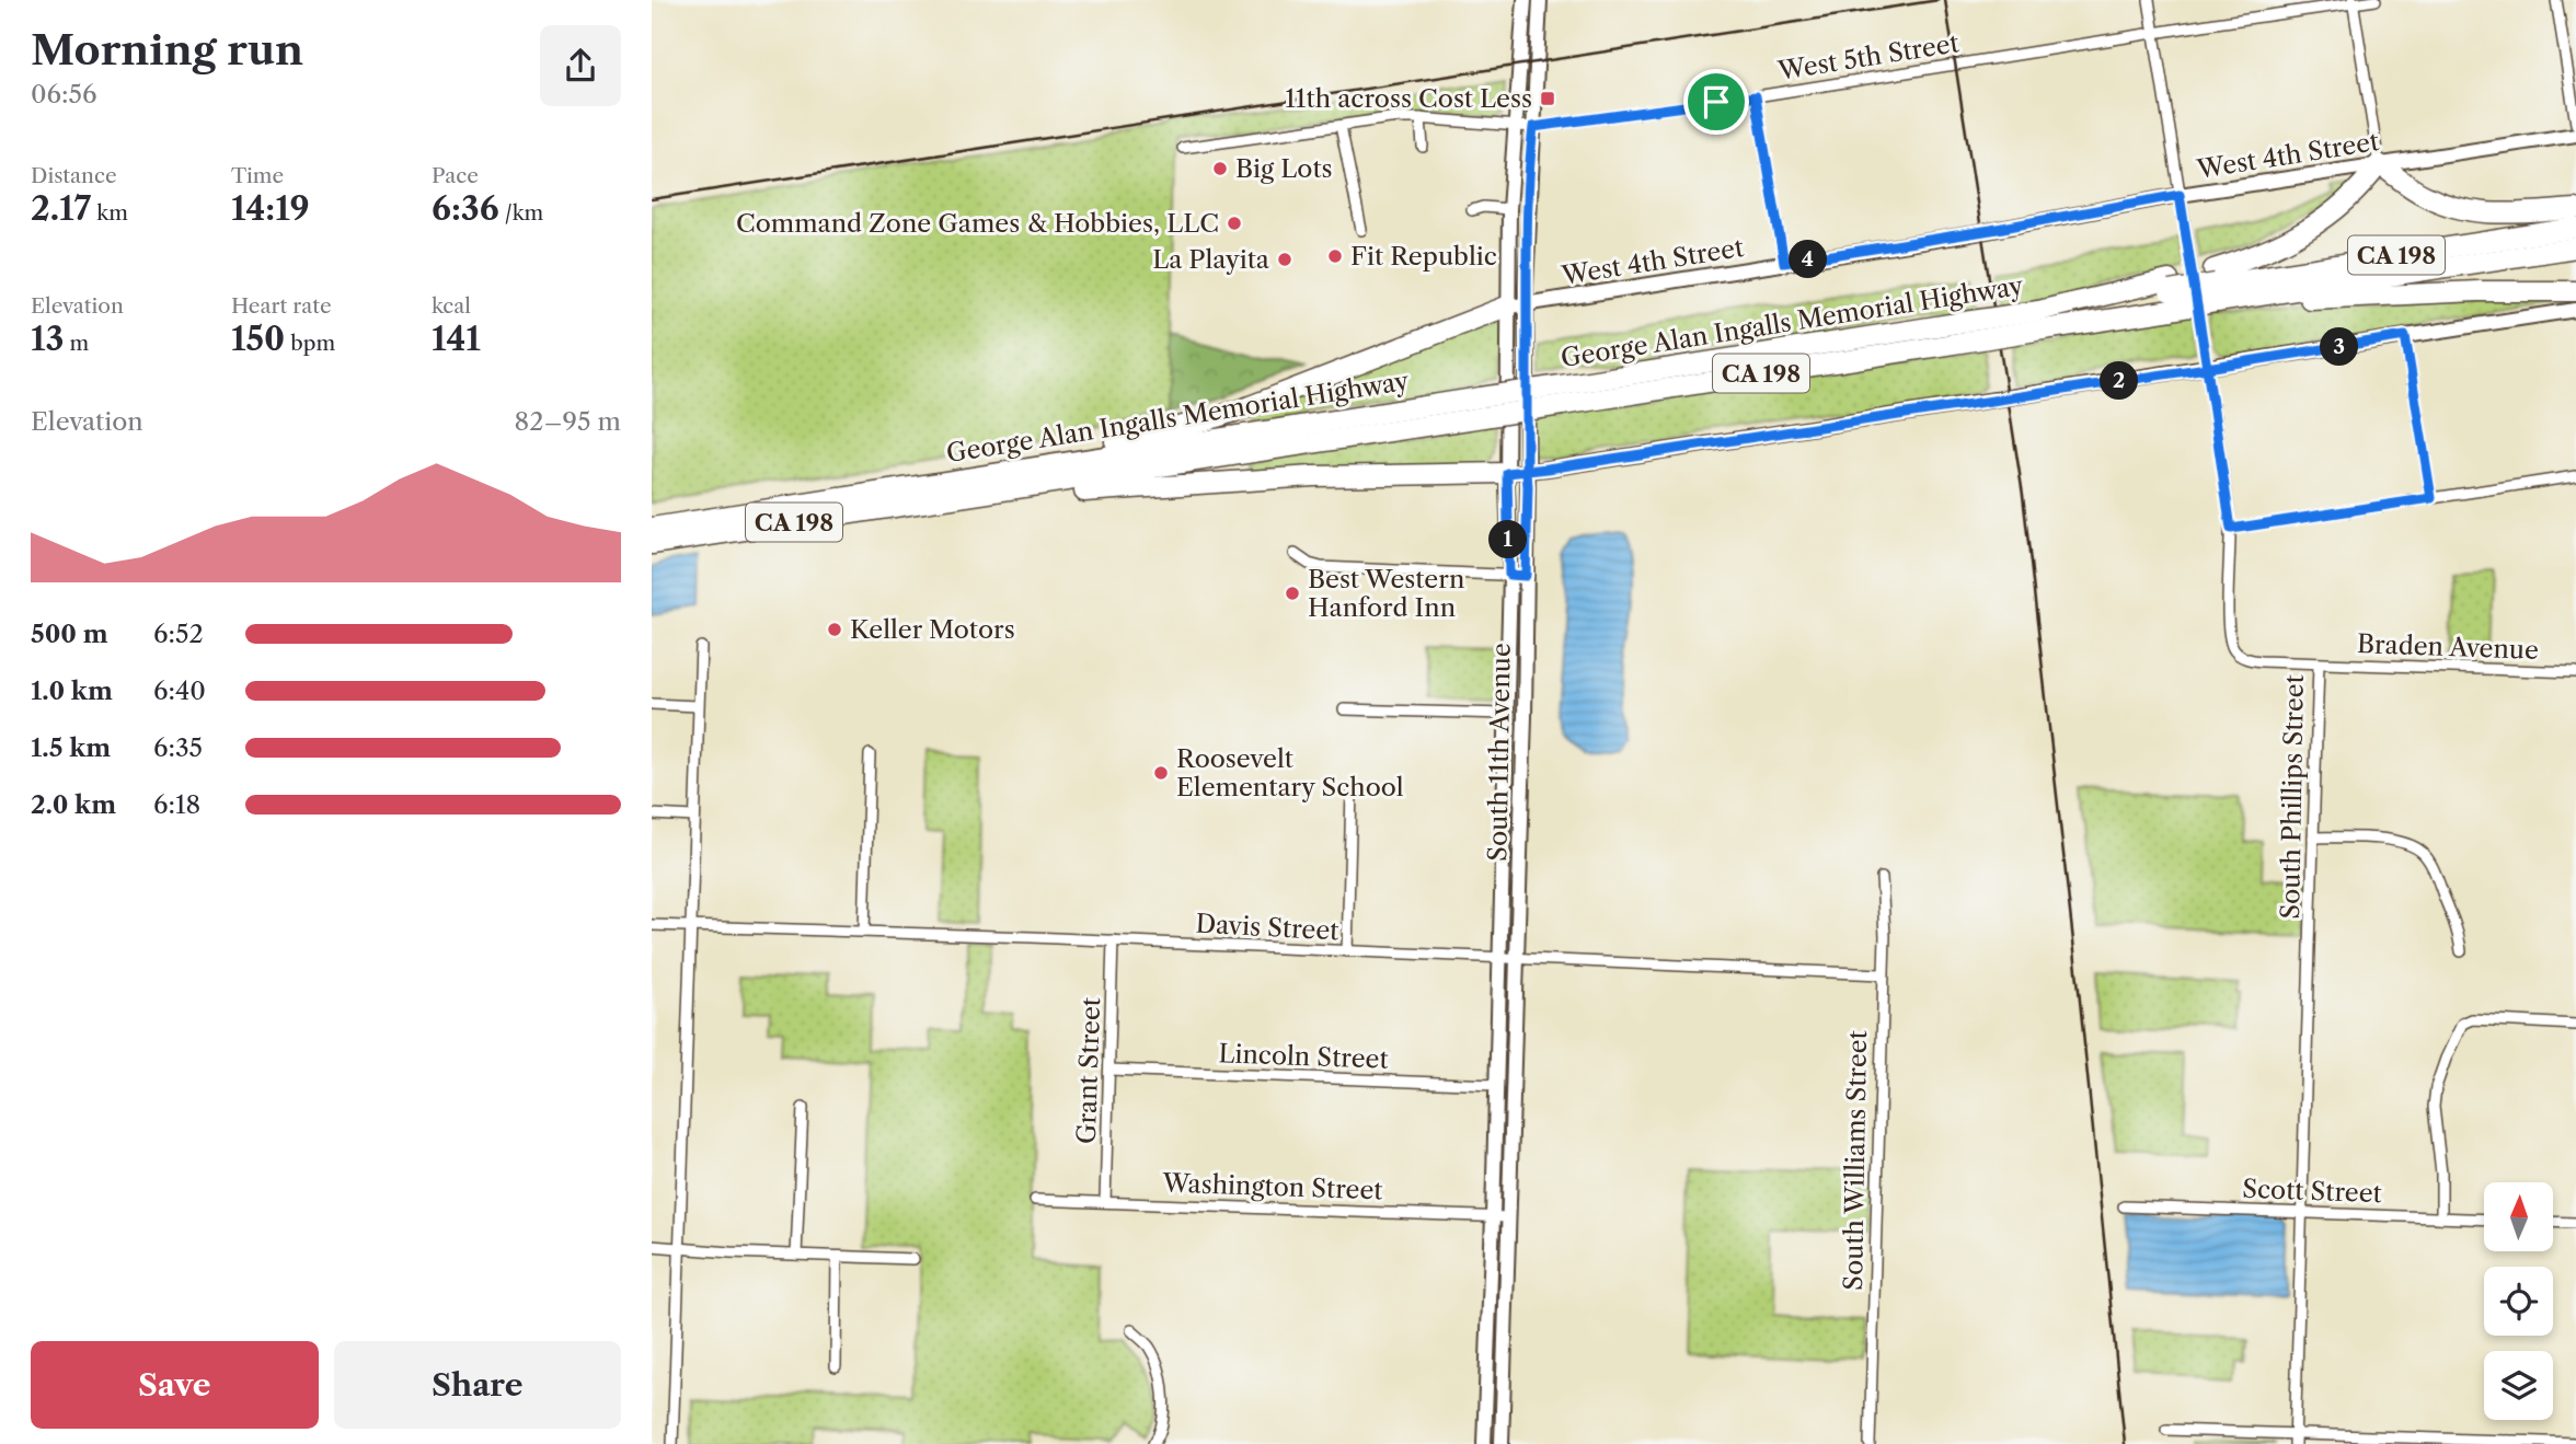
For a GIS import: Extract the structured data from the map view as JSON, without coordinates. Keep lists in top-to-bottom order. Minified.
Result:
{"streets":{"highway":["CA 198","George Alan Ingalls Memorial Highway"],"main road":["West 4th Street","South 11th Avenue"],"street":["West 5th Street","Braden Avenue","South Phillips Street","Davis Street","Lincoln Street","Grant Street","South Williams Street","Washington Street","Scott Street"]},"crossings":[["West 5th Street","South 11th Avenue"],["West 5th Street","South Phillips Street"],["West 4th Street","South 11th Avenue"],["West 4th Street","South Phillips Street"],["Braden Avenue","South Phillips Street"],["South 11th Avenue","Davis Street"],["South 11th Avenue","Lincoln Street"],["South 11th Avenue","Washington Street"],["South Phillips Street","Scott Street"],["Davis Street","Grant Street"],["Davis Street","South Williams Street"],["Lincoln Street","Grant Street"],["Grant Street","Washington Street"]],"places":{"transit":["11th across Cost Less"],"other":["Big Lots","Command Zone Games & Hobbies, LLC","Fit Republic","La Playita","Best Western Hanford Inn","Keller Motors","Roosevelt Elementary School"]},"north":"top","page":{"heading":["Morning run","06:56"],"stats":[["Distance","2.17 km"],["Time","14:19"],["Pace","6:36 /km"],["Elevation","13 m"],["Heart rate","150 bpm"],["kcal","141"]],"pins":["4","3","2","1"],"chart":["Elevation","82–95 m"],"list":[{"name":"500 m","note":"6:52"},{"name":"1.0 km","note":"6:40"},{"name":"1.5 km","note":"6:35"},{"name":"2.0 km","note":"6:18"}],"buttons":["Save","Share"]}}
